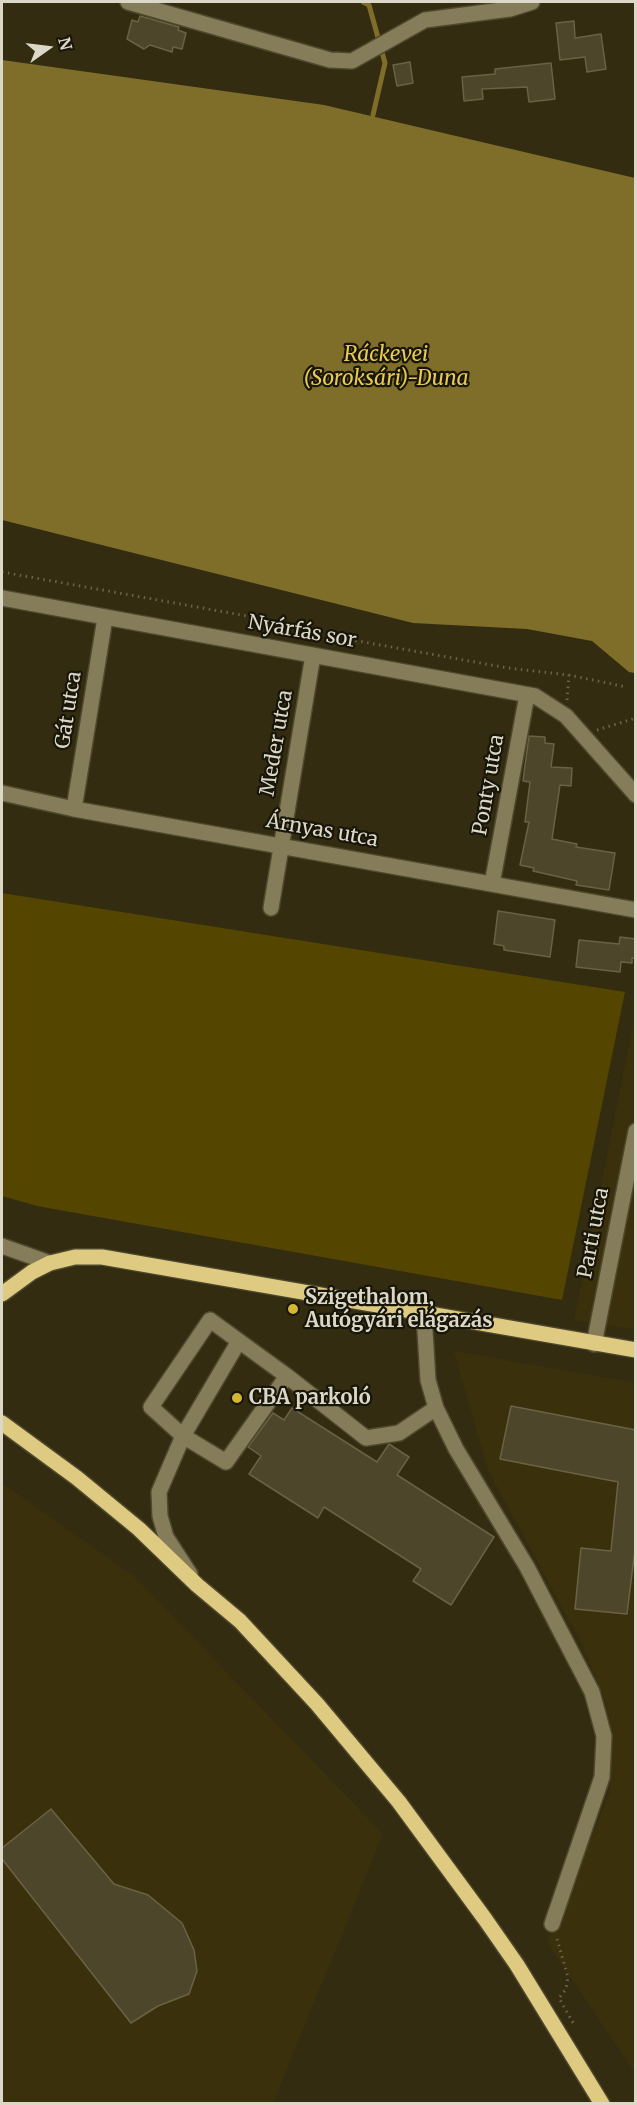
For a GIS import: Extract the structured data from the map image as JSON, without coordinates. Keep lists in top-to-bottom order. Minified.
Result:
{"streets":{"street":["Nyárfás sor","Gát utca","Meder utca","Ponty utca","Árnyas utca","Parti utca"]},"crossings":[["Nyárfás sor","Gát utca"],["Nyárfás sor","Meder utca"],["Nyárfás sor","Ponty utca"],["Gát utca","Árnyas utca"],["Meder utca","Árnyas utca"],["Ponty utca","Árnyas utca"]],"water":["Ráckevei (Soroksári)-Duna"],"places":["Szigethalom, Autógyári elágazás","CBA parkoló"],"north":"right"}
